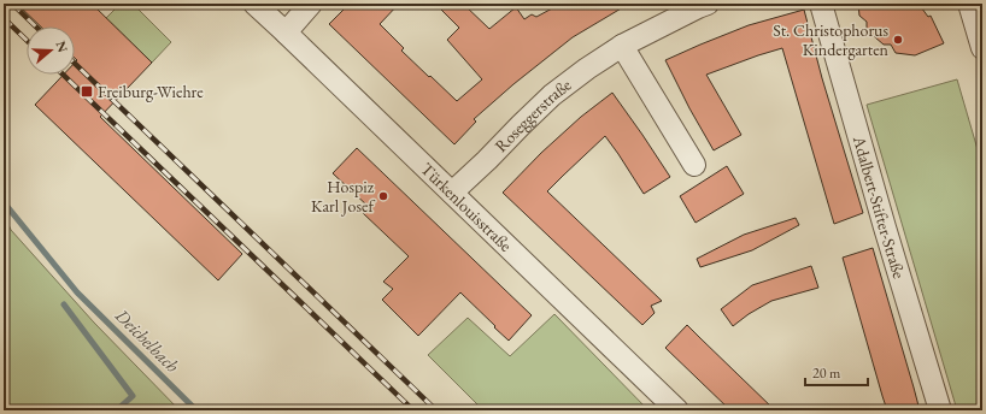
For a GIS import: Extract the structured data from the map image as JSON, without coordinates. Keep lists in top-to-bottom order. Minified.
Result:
{"streets":{"street":["Roseggerstraße","Türkenlouisstraße","Adalbert-Stifter-Straße"]},"crossings":[["Roseggerstraße","Türkenlouisstraße"]],"water":["Deichelbach"],"places":{"other":["St. Christophorus Kindergarten","Hospiz Karl Josef"],"transit":["Freiburg-Wiehre"]},"scale_bar":"20 m","north":"right"}
